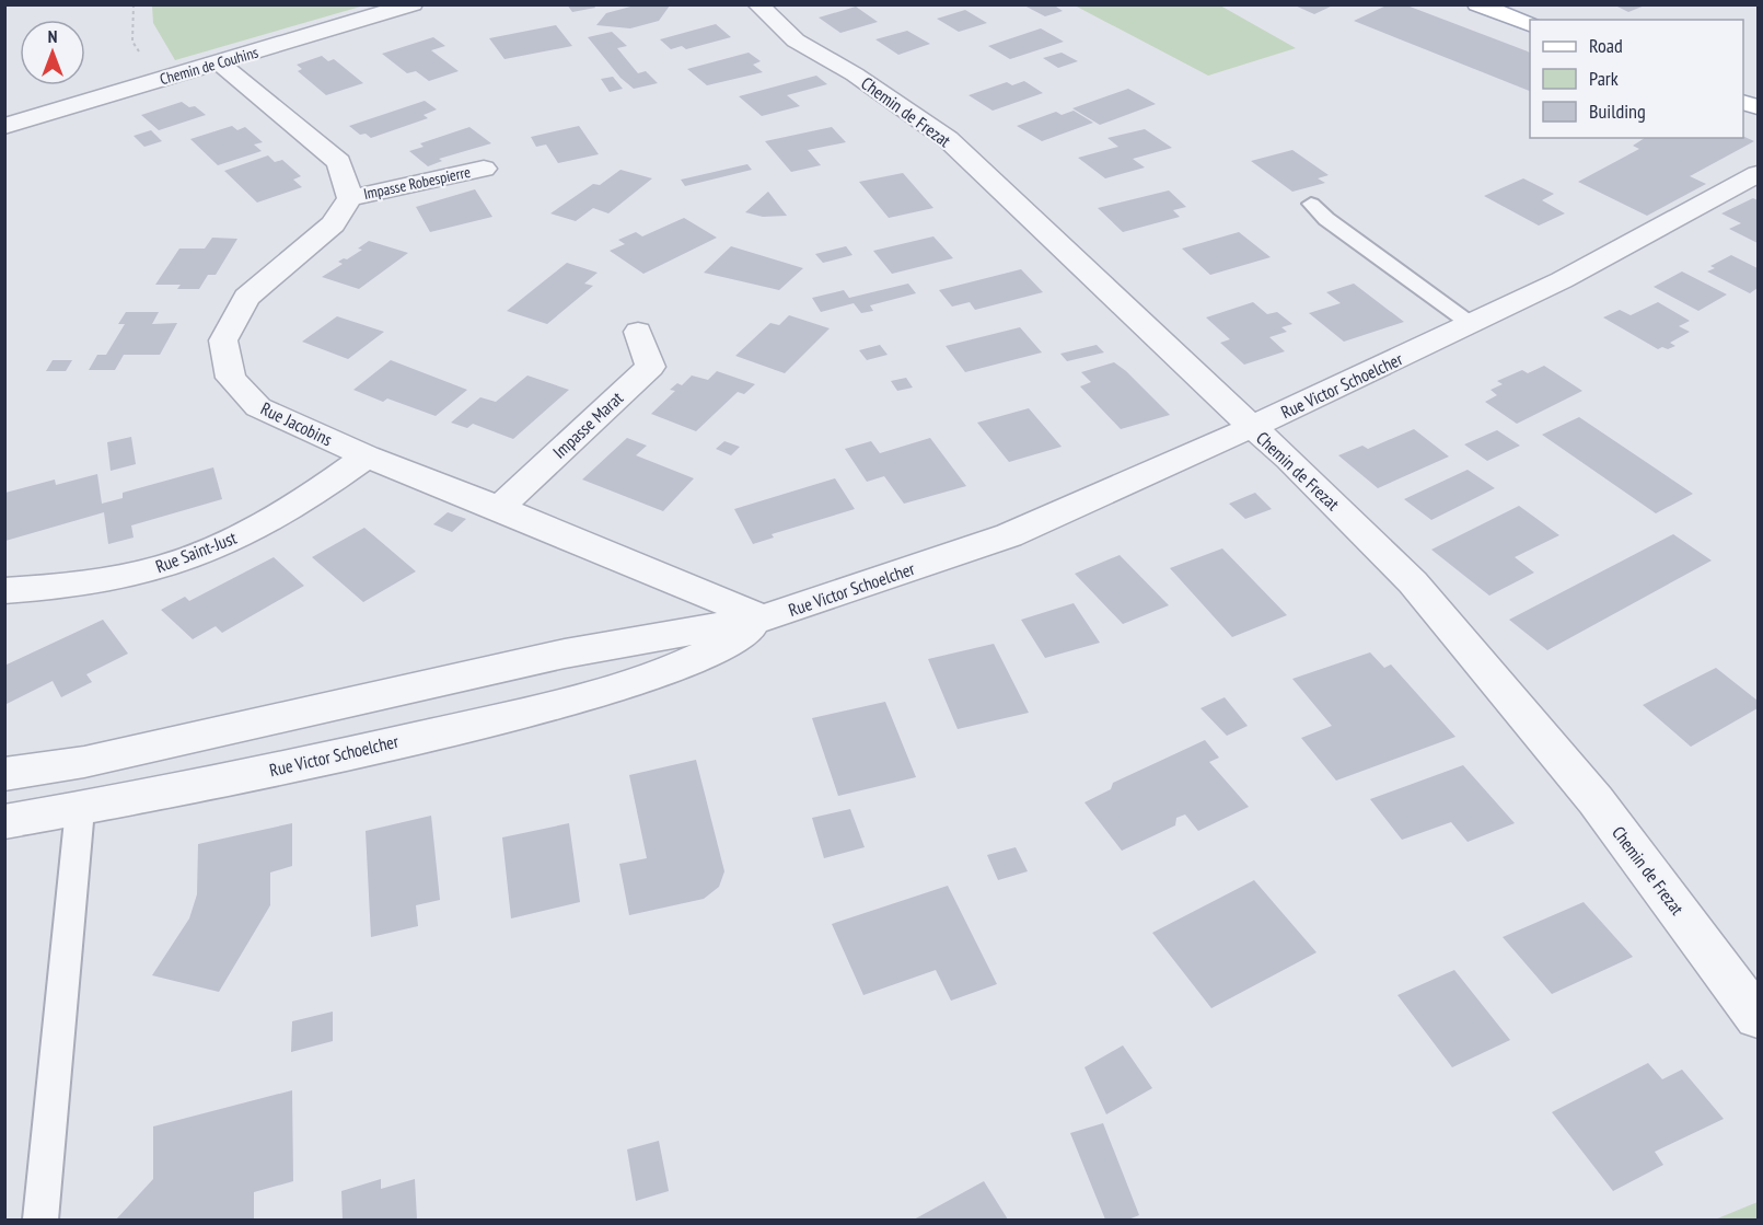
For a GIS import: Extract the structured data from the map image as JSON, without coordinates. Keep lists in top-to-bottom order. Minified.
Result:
{"streets":{"street":["Chemin de Couhins","Chemin de Frezat","Impasse Robespierre","Rue Victor Schoelcher","Rue Jacobins","Impasse Marat","Rue Saint-Just"]},"crossings":[["Chemin de Frezat","Rue Victor Schoelcher"],["Impasse Robespierre","Rue Jacobins"],["Rue Victor Schoelcher","Rue Jacobins"],["Rue Jacobins","Impasse Marat"],["Rue Jacobins","Rue Saint-Just"]],"legend":["Road","Park","Building"],"north":"top"}
